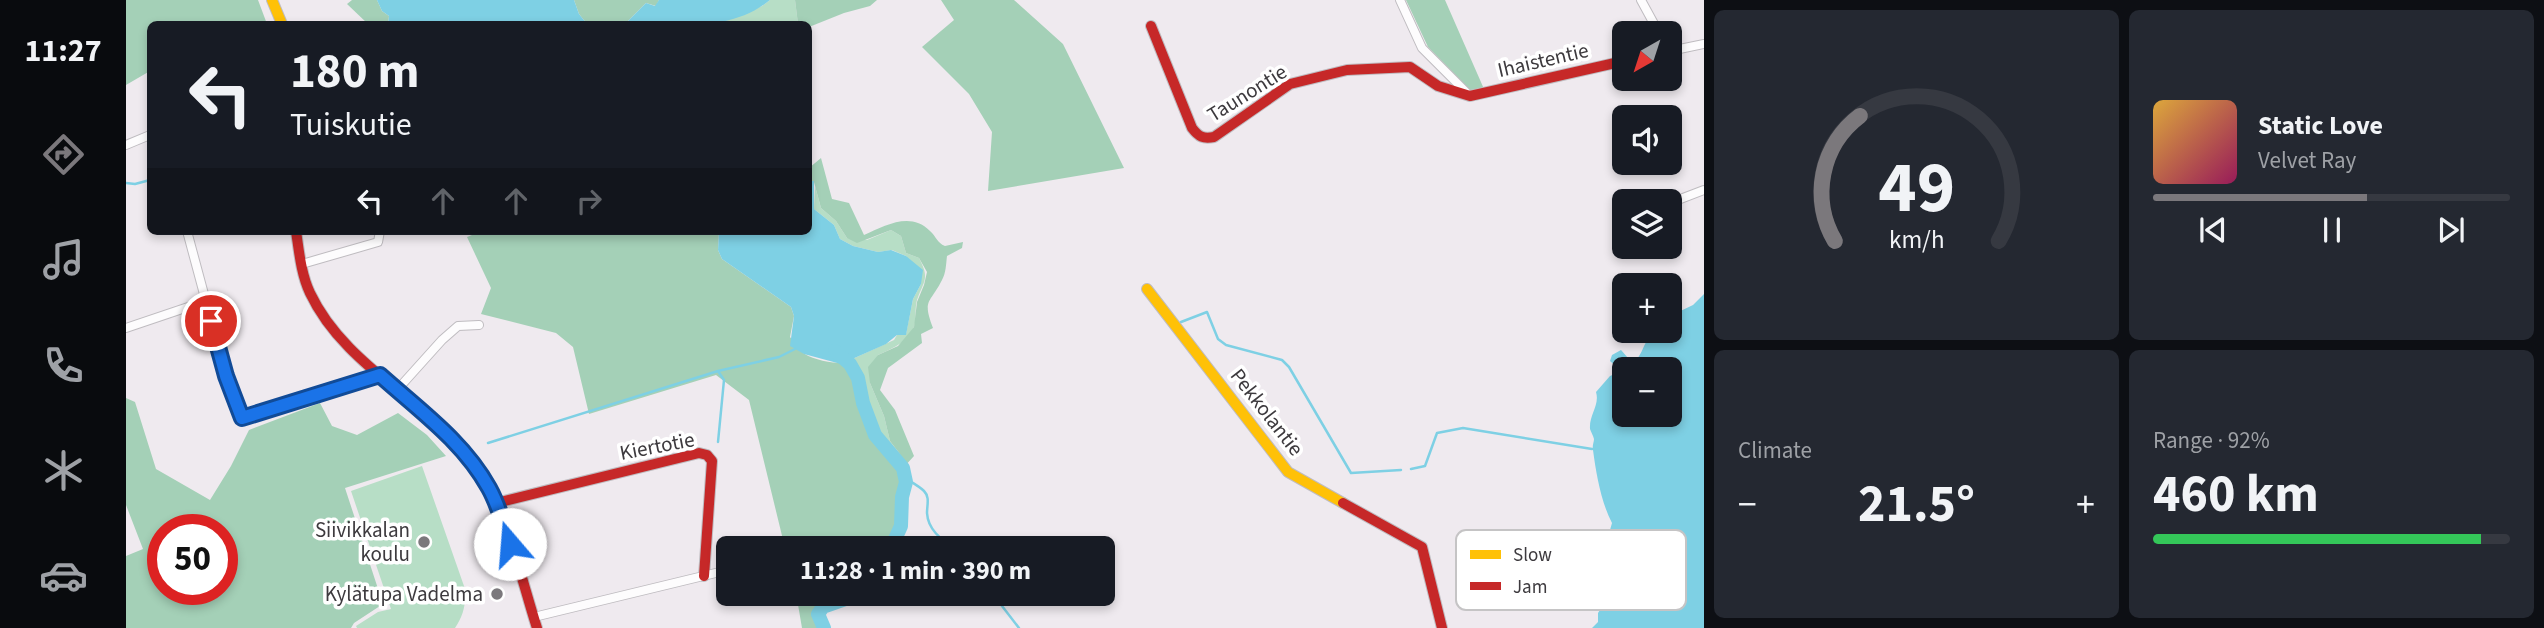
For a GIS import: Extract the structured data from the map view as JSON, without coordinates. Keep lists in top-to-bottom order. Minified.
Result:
{"streets":{"street":["Ihaistentie","Taunontie","Pekkolantie","Kiertotie"]},"crossings":[["Ihaistentie","Taunontie"]],"places":["Siivikkalan koulu","Kylätupa Vadelma"],"legend":["Slow","Jam"],"north":"bottom left","page":{"tabs":"11:27","map_buttons":["+","−"],"turn":["180 m","Tuiskutie"],"song":["Static Love","Velvet Ray"],"tile":["Climate",["Range · 92%","460 km"]],"heat":["−","21.5°","+"],"limit":"50","trip":"11:28 · 1 min · 390 m","gauge":["49","km/h"]}}
